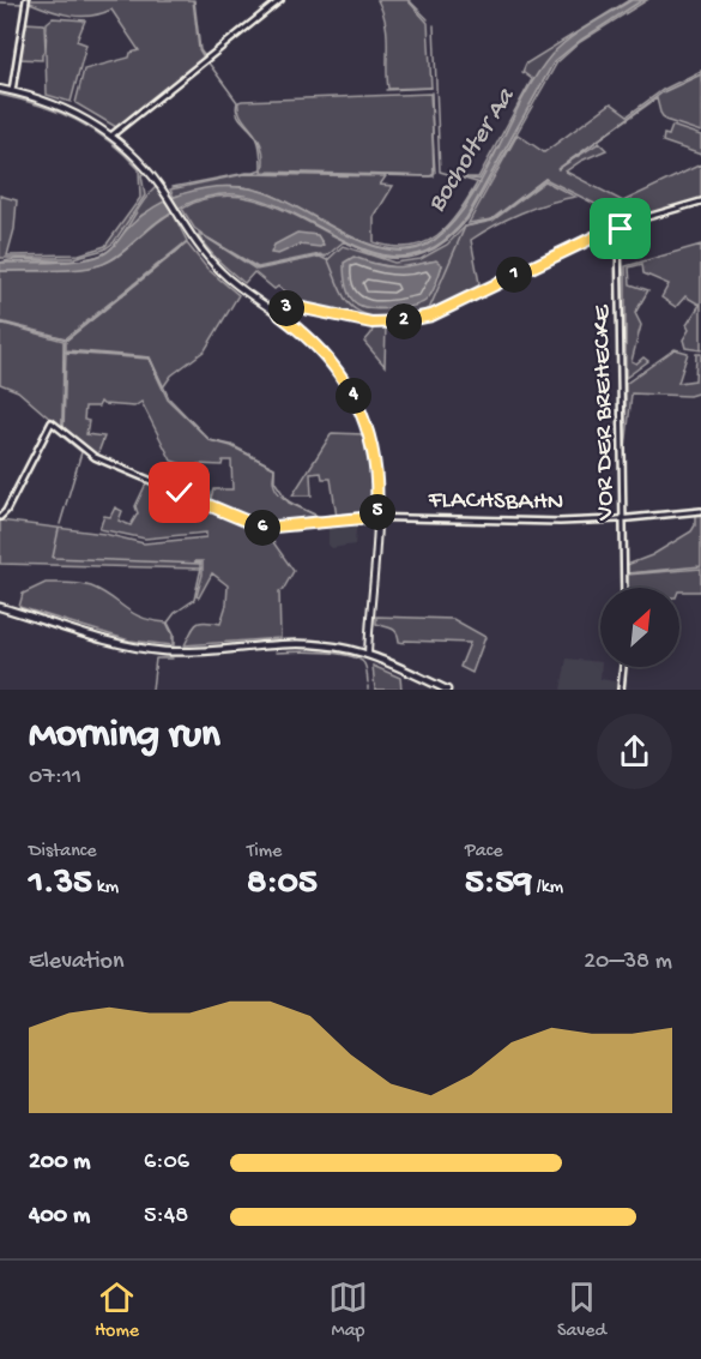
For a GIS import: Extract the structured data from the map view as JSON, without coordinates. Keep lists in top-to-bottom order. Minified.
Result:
{"streets":{"street":["VOR DER BREHECKE","FLACHSBAHN"]},"crossings":[["VOR DER BREHECKE","FLACHSBAHN"]],"water":["Bocholter Aa"],"north":"top right","page":{"pins":["1","3","2","4","5","6"],"heading":["Morning run","07:11"],"stats":[["Distance","1.35 km"],["Time","8:05"],["Pace","5:59 /km"]],"chart":["Elevation","20–38 m"],"list":[{"name":"200 m","note":"6:06"},{"name":"400 m","note":"5:48"}],"tabs":["Home","Map","Saved"]}}
